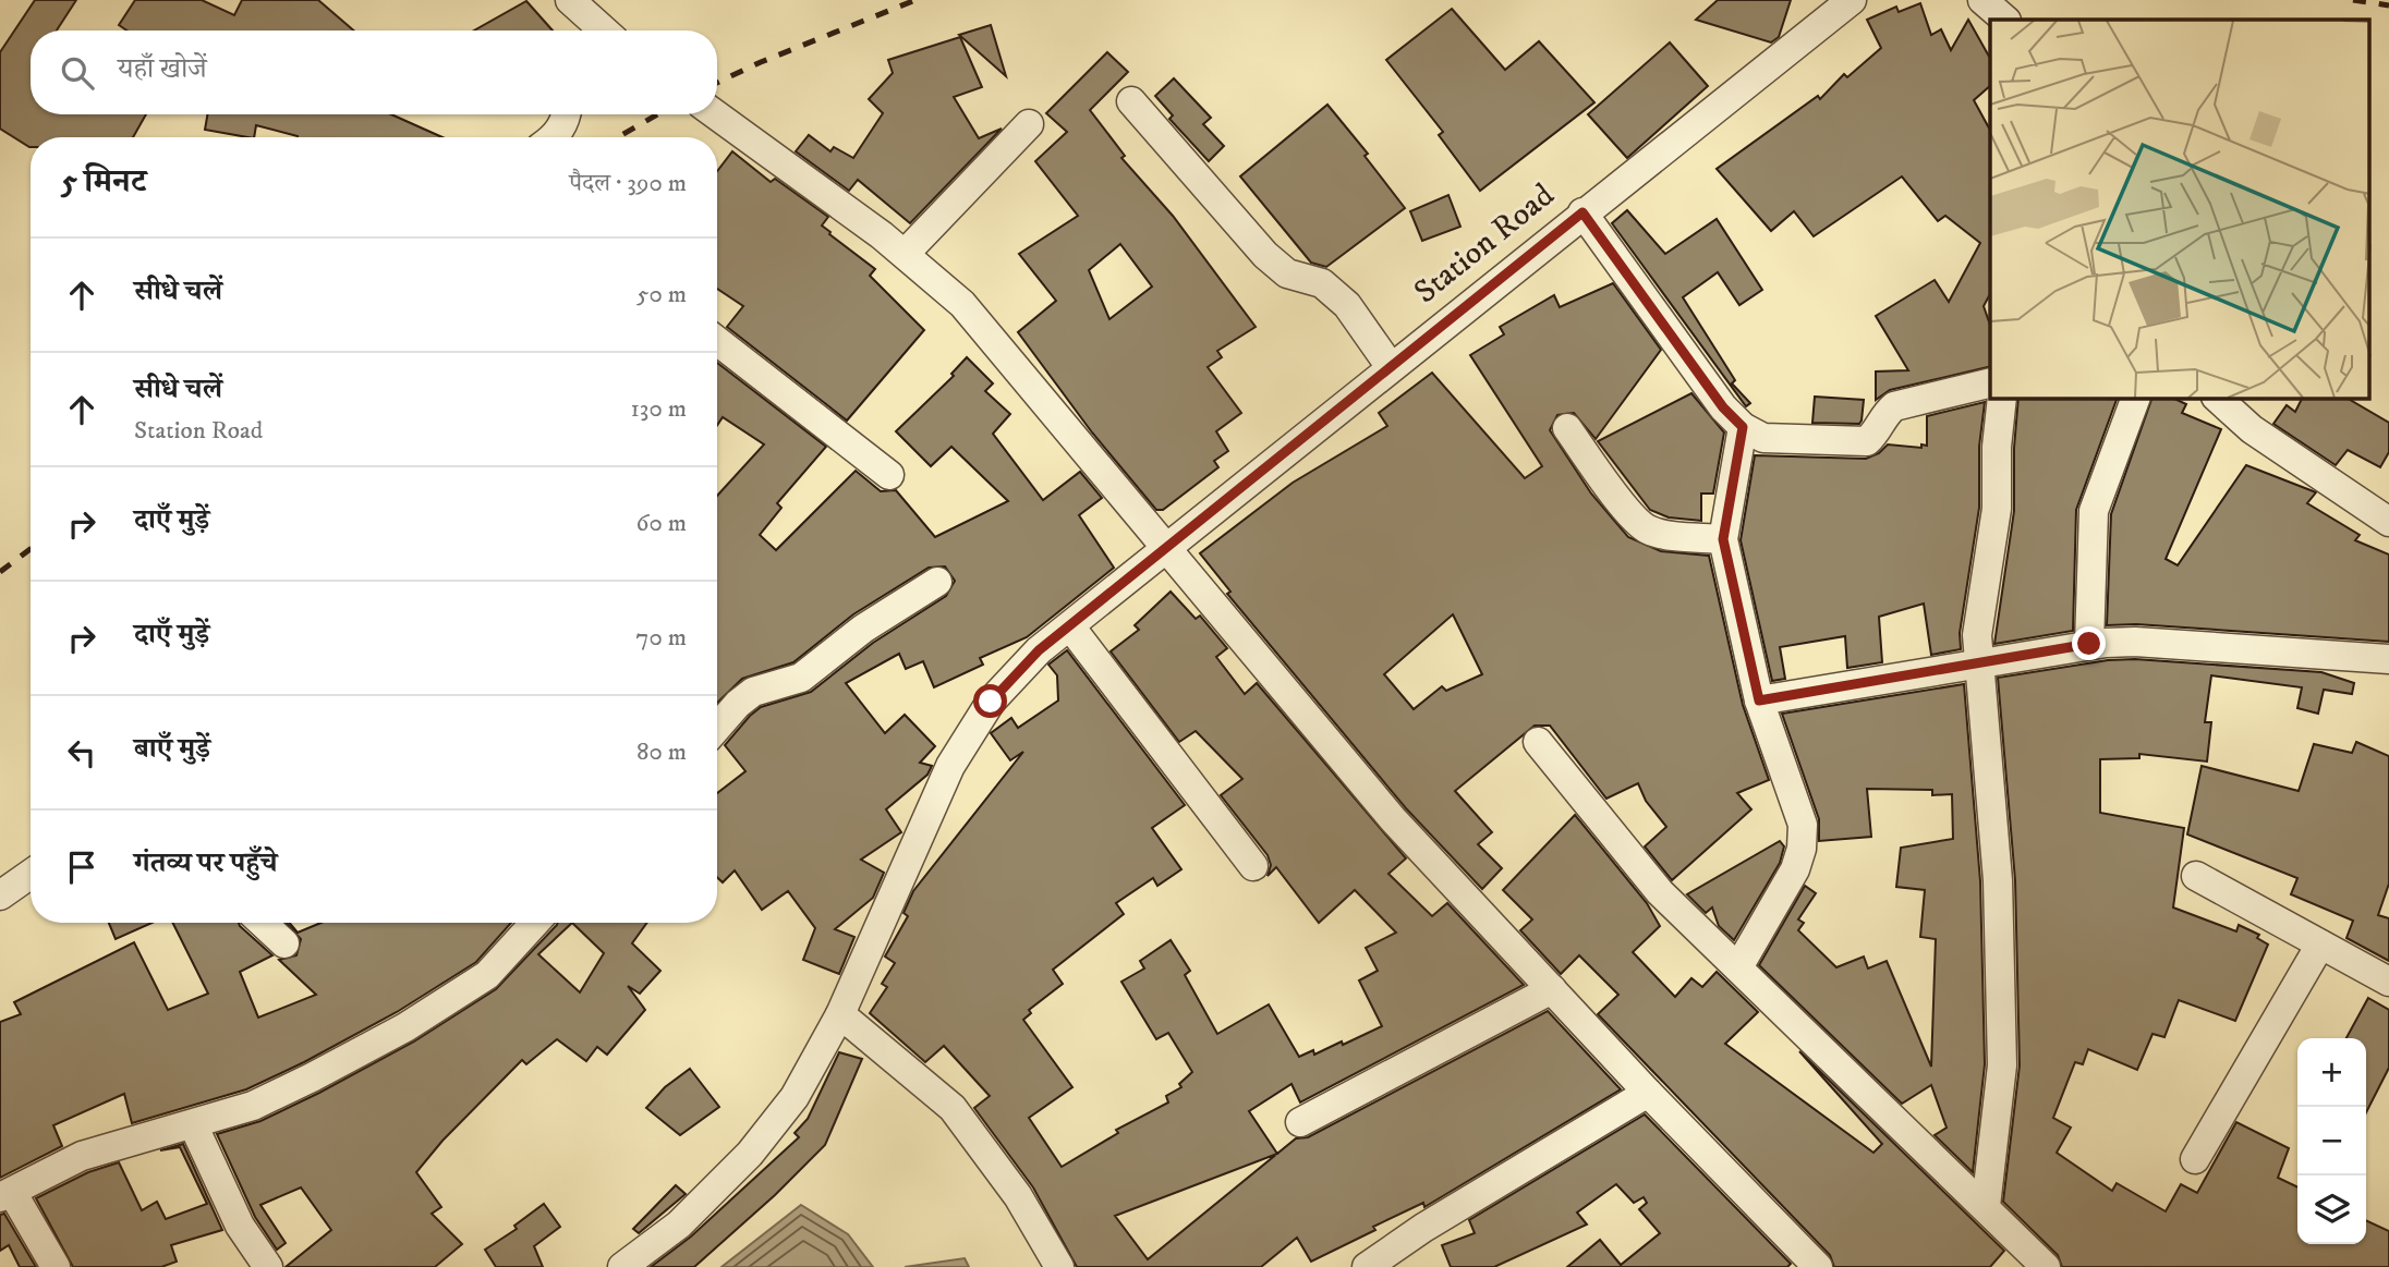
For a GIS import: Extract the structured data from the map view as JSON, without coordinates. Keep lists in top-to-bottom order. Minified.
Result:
{"streets":{"street":["Station Road"]},"page":{"search":"यहाँ खोजें","heading":["5 मिनट","पैदल · 390 m"],"list":[["सीधे चलें","50 m"],["सीधे चलें","Station Road","130 m"],["दाएँ मुड़ें","60 m"],["दाएँ मुड़ें","70 m"],["बाएँ मुड़ें","80 m"],"गंतव्य पर पहुँचे"],"map_buttons":["+","−"]}}
